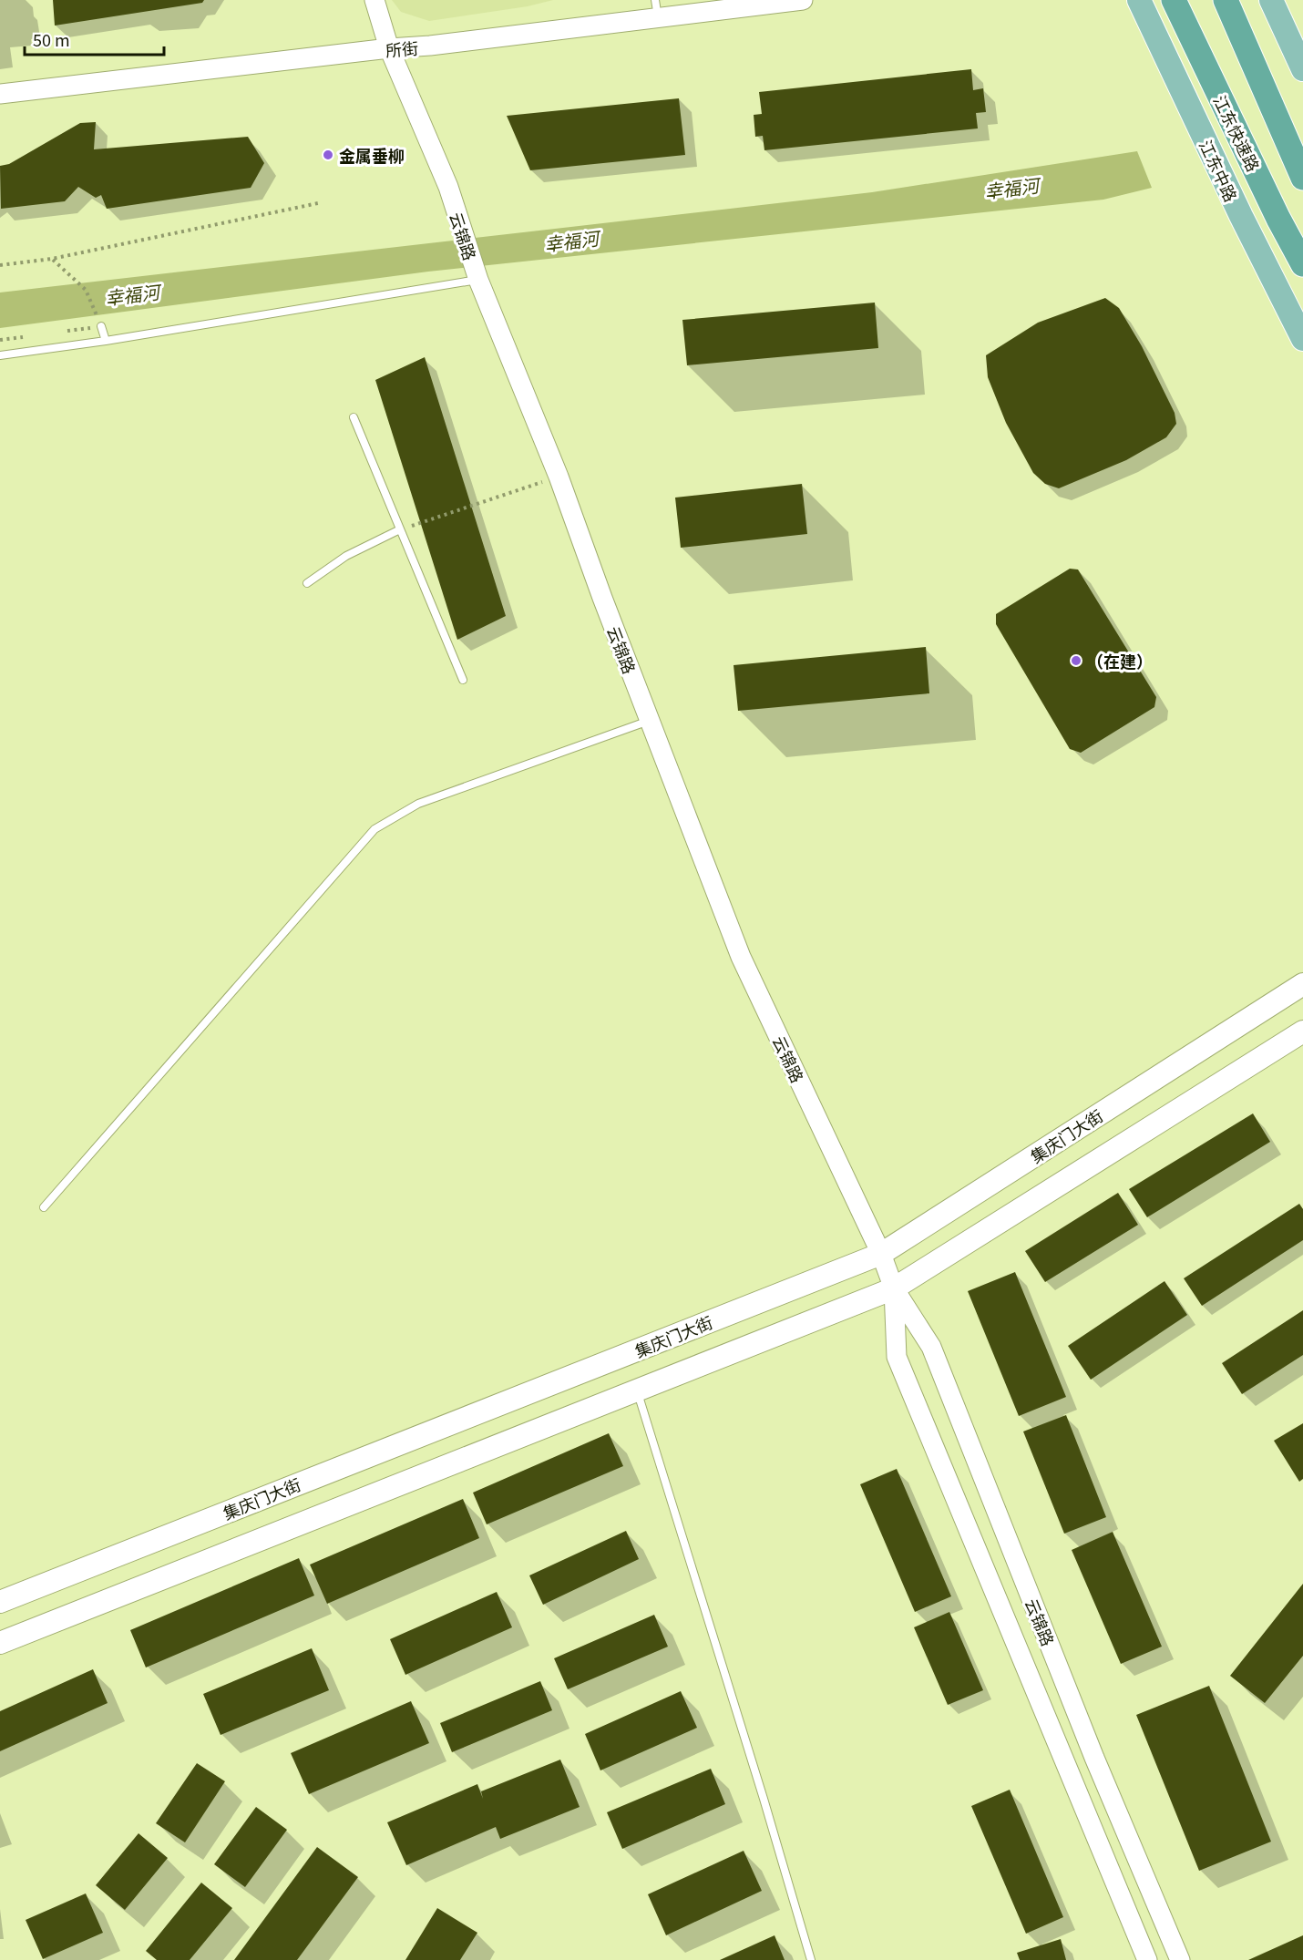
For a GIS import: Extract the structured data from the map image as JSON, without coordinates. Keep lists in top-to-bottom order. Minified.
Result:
{"streets":{"highway":["江东快速路"],"main road":["江东中路","集庆门大街"],"street":["所街","云锦路"]},"crossings":[["所街","云锦路"],["云锦路","集庆门大街"]],"water":["幸福河"],"places":["金属垂柳","（在建）"],"scale_bar":"50 m"}
